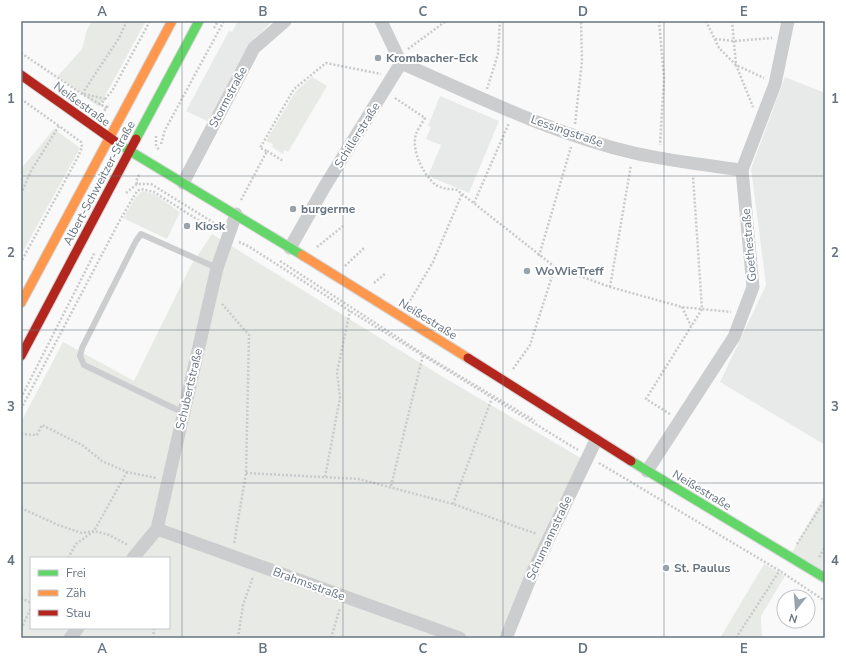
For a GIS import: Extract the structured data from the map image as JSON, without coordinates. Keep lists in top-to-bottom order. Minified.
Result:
{"streets":{"street":["Stormstraße","Neißestraße","Lessingstraße","Schillerstraße","Albert-Schweitzer-Straße","Goethestraße","Schubertstraße","Schumannstraße","Brahmsstraße"]},"crossings":[["Stormstraße","Neißestraße"],["Neißestraße","Schillerstraße"],["Neißestraße","Albert-Schweitzer-Straße"],["Neißestraße","Goethestraße"],["Neißestraße","Schubertstraße"],["Neißestraße","Schumannstraße"],["Lessingstraße","Schillerstraße"],["Lessingstraße","Goethestraße"],["Schubertstraße","Brahmsstraße"]],"places":["Krombacher-Eck","burgerme","Kiosk","WoWieTreff","St. Paulus"],"legend":["Frei","Zäh","Stau"],"north":"bottom","grid":{"columns":["A","B","C","D","E"],"rows":["1","2","3","4"]}}
